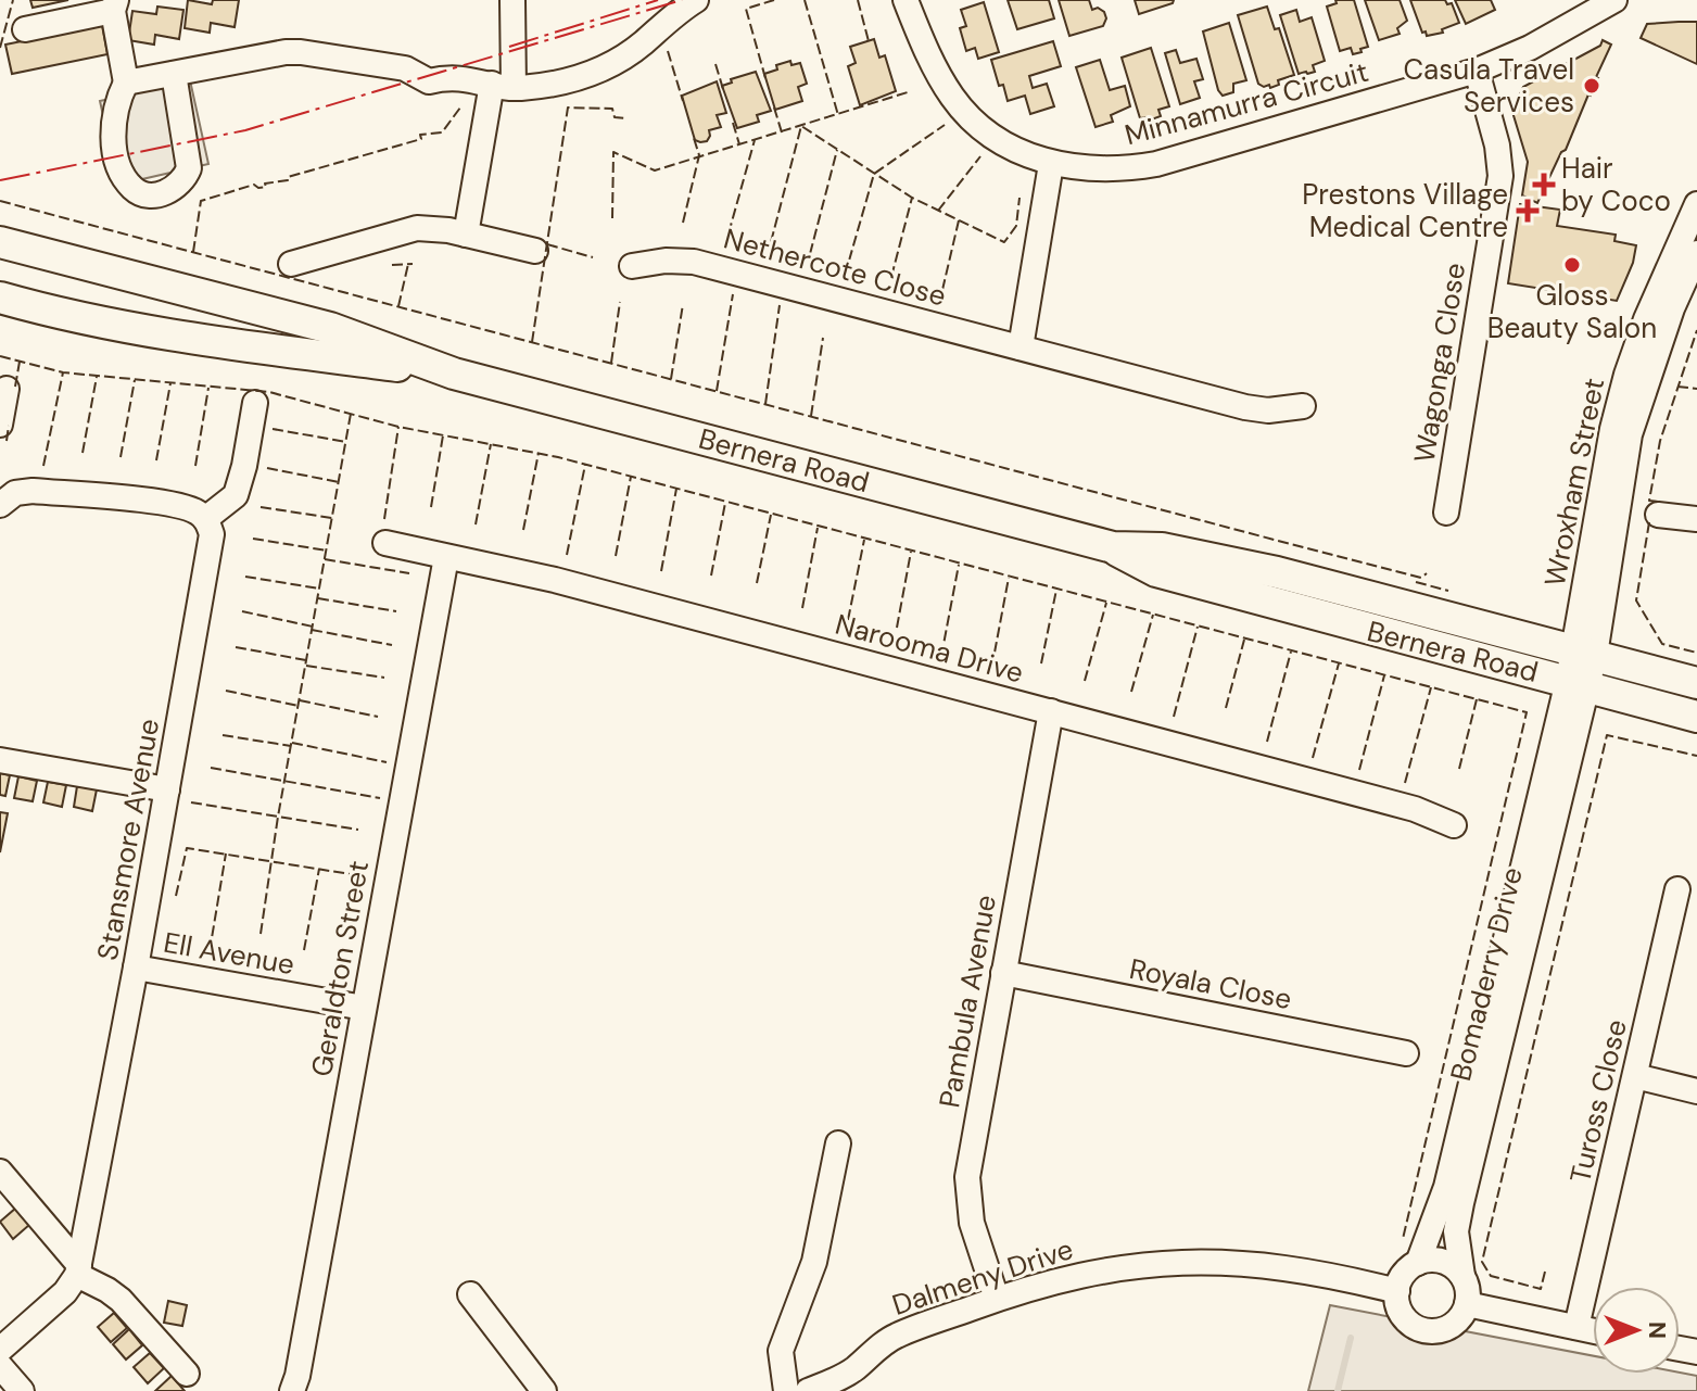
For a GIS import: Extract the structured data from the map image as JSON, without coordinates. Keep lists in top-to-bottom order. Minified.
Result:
{"streets":{"main road":["Bernera Road"],"street":["Minnamurra Circuit","Nethercote Close","Wagonga Close","Wroxham Street","Narooma Drive","Stansmore Avenue","Ell Avenue","Geraldton Street","Bomaderry Drive","Royala Close","Pambula Avenue","Tuross Close","Dalmeny Drive"]},"crossings":[["Minnamurra Circuit","Wagonga Close"],["Bernera Road","Wroxham Street"],["Bernera Road","Bomaderry Drive"],["Wroxham Street","Bomaderry Drive"],["Narooma Drive","Geraldton Street"],["Narooma Drive","Pambula Avenue"],["Stansmore Avenue","Ell Avenue"],["Ell Avenue","Geraldton Street"],["Bomaderry Drive","Dalmeny Drive"],["Royala Close","Pambula Avenue"],["Pambula Avenue","Dalmeny Drive"]],"places":{"other":["Casula Travel Services","Gloss Beauty Salon"],"health":["Hair by Coco","Prestons Village Medical Centre"]},"north":"right"}
